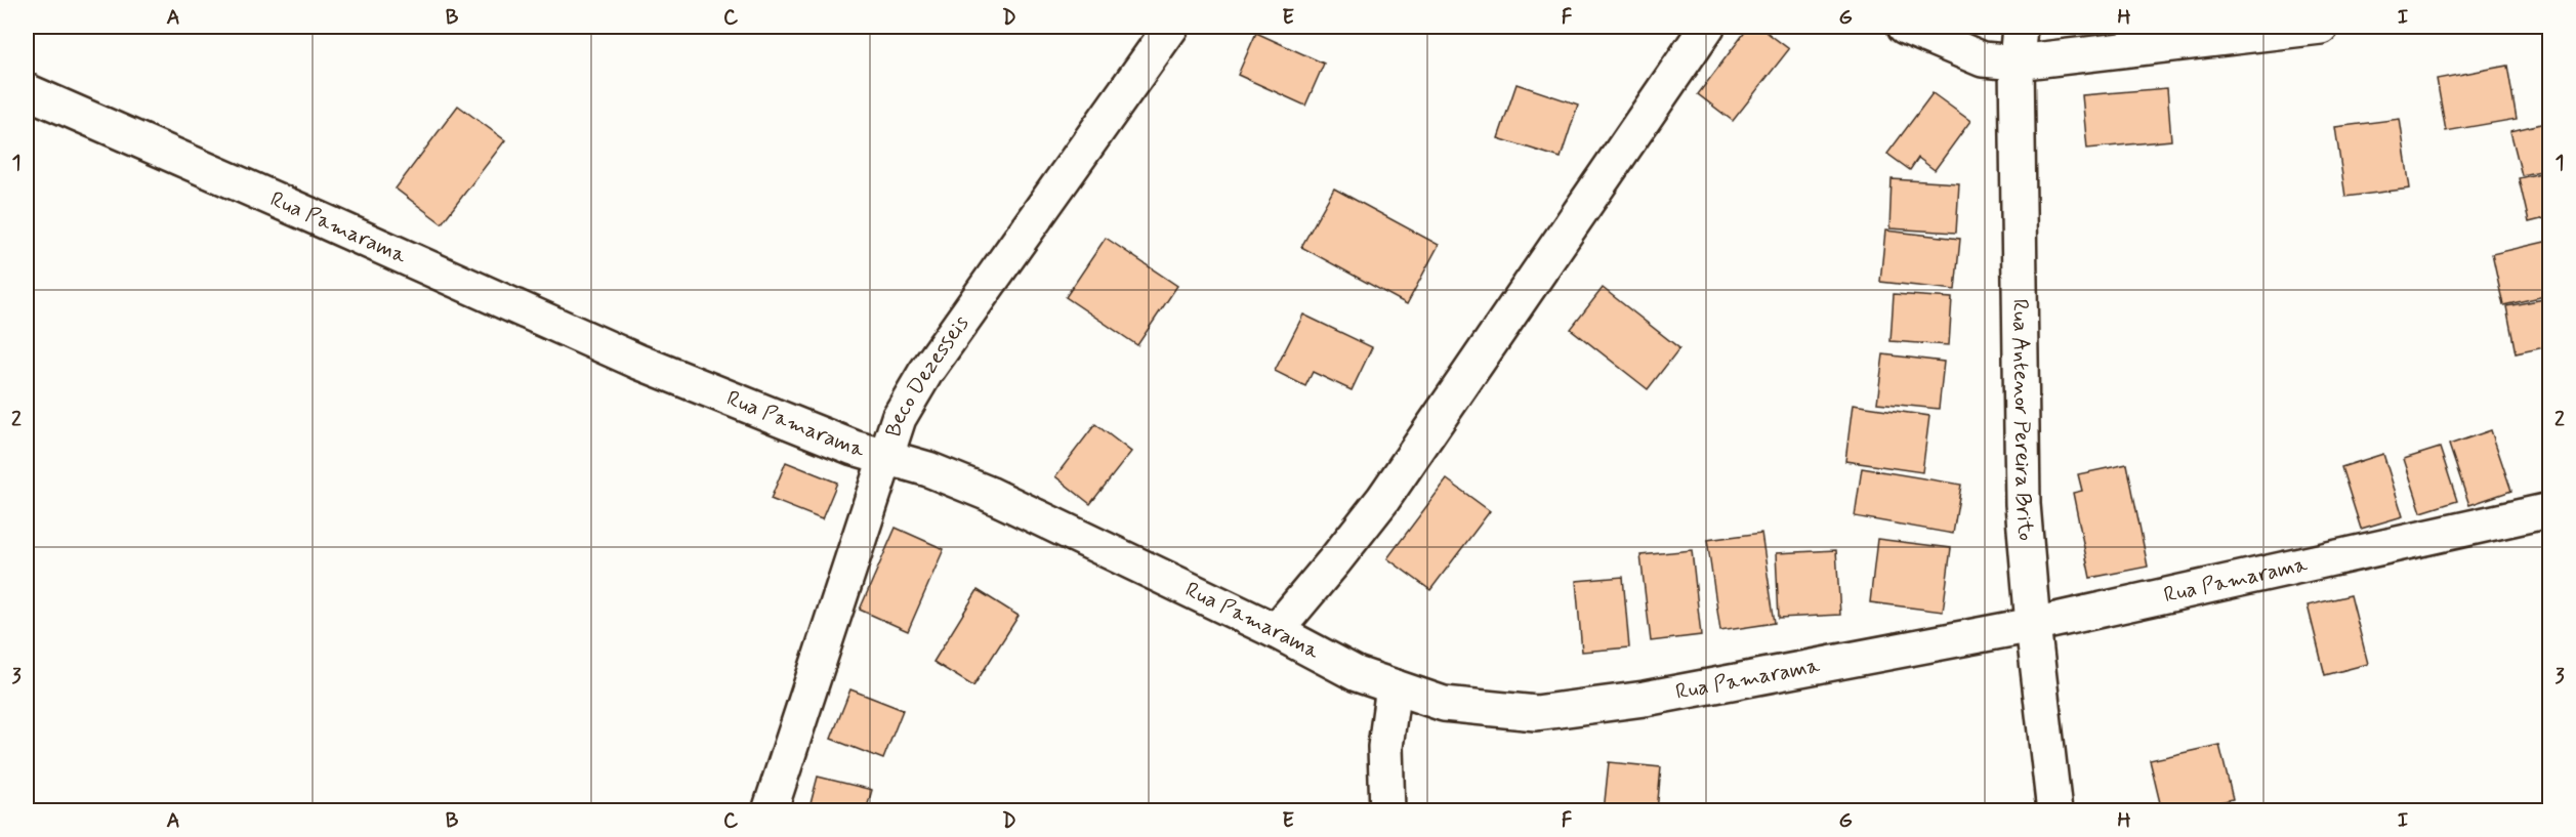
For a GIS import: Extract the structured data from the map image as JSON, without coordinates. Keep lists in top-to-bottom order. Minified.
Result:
{"streets":{"street":["Rua Pamarama","Beco Dezesseis","Rua Antenor Pereira Brito"]},"crossings":[["Rua Pamarama","Beco Dezesseis"],["Rua Pamarama","Rua Antenor Pereira Brito"]],"grid":{"columns":["A","B","C","D","E","F","G","H","I"],"rows":["1","2","3"]}}
